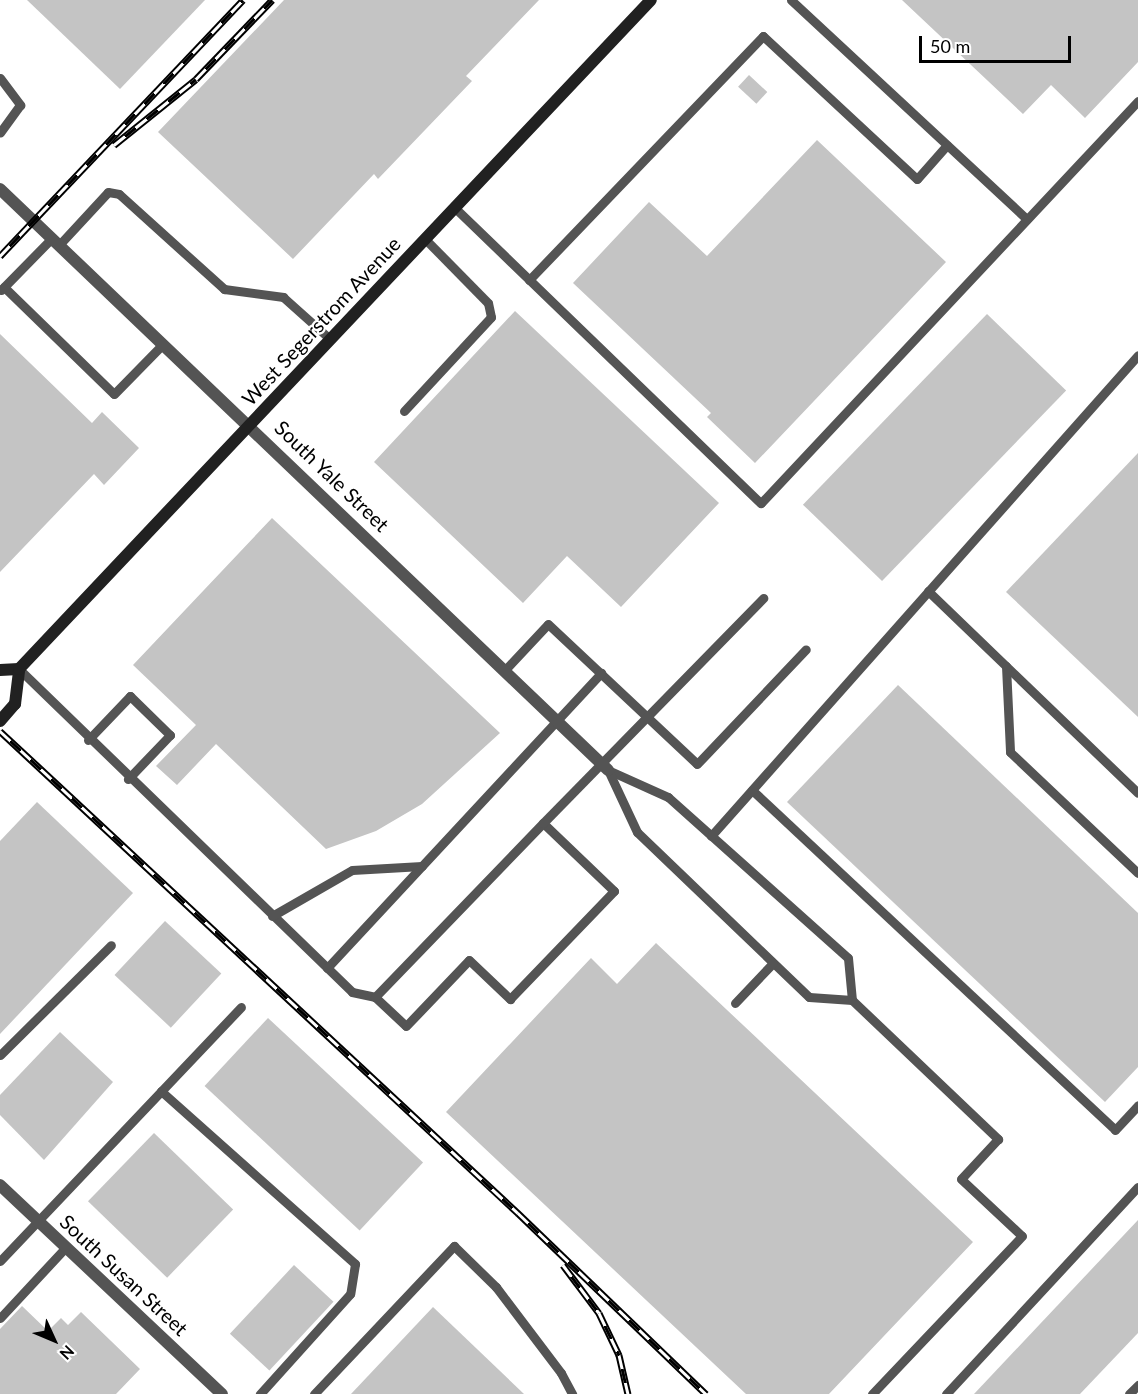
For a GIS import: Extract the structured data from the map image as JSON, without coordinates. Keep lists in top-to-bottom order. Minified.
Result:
{"streets":{"main road":["West Segerstrom Avenue"],"street":["South Yale Street","South Susan Street"]},"crossings":[["West Segerstrom Avenue","South Yale Street"]],"scale_bar":"50 m","north":"bottom right"}
